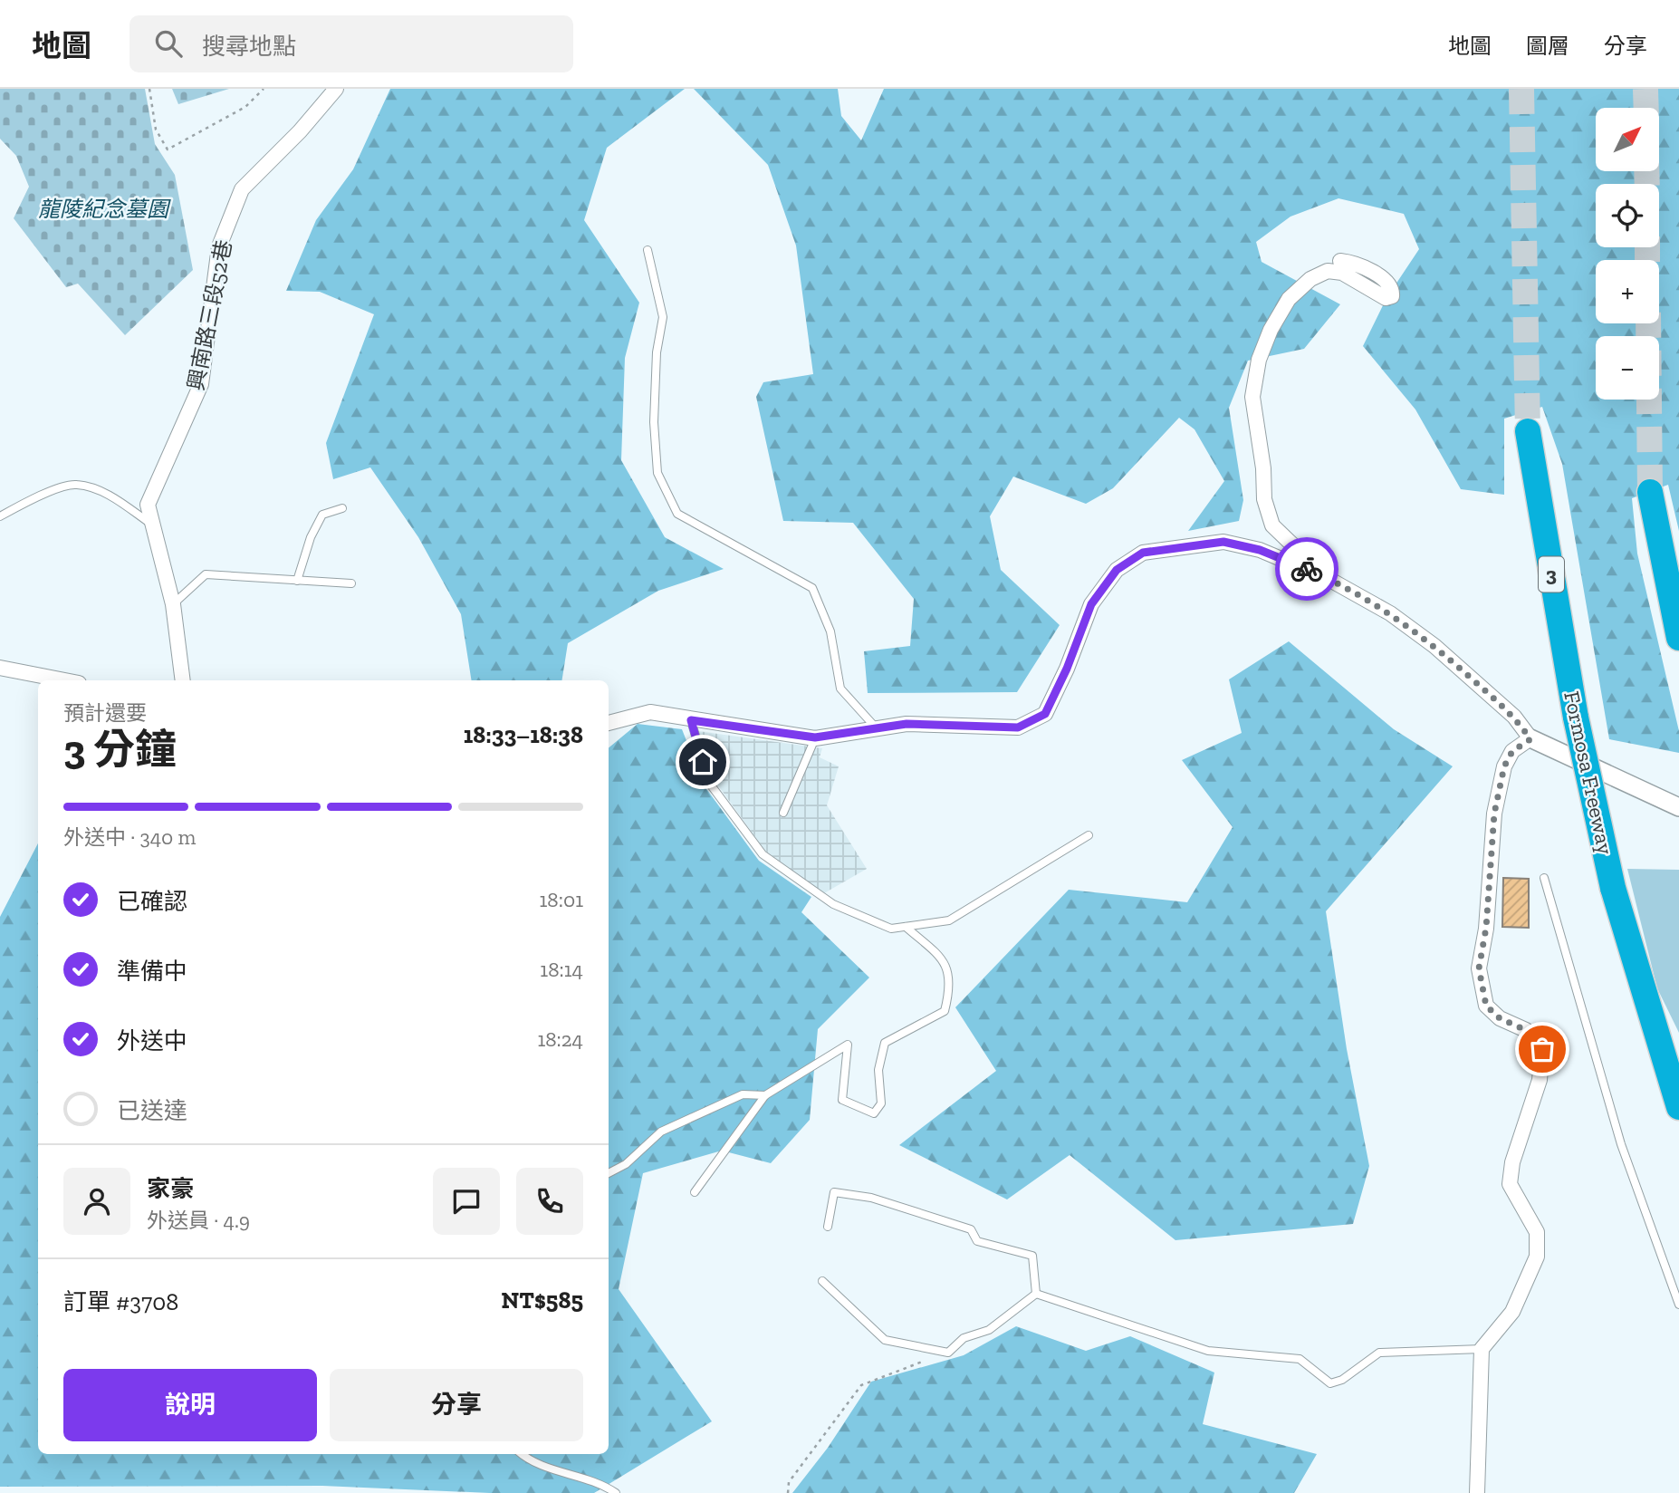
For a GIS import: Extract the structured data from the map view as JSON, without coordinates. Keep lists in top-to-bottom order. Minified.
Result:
{"streets":{"highway":["3","Formosa Freeway"],"street":["興南路三段52巷"]},"parks":["龍陵紀念墓園"],"north":"top right","page":{"header":"地圖","search":"搜尋地點","nav":["地圖","圖層","分享"],"map_buttons":["+","−"],"heading":["3 分鐘","預計還要","18:33–18:38"],"panel":["家豪","外送員 · 4.9","訂單 #3708","NT$585"],"bar":"外送中 · 340 m","list":[["已確認","18:01"],["準備中","18:14"],["外送中","18:24"],"已送達"],"buttons":["說明","分享"]}}
